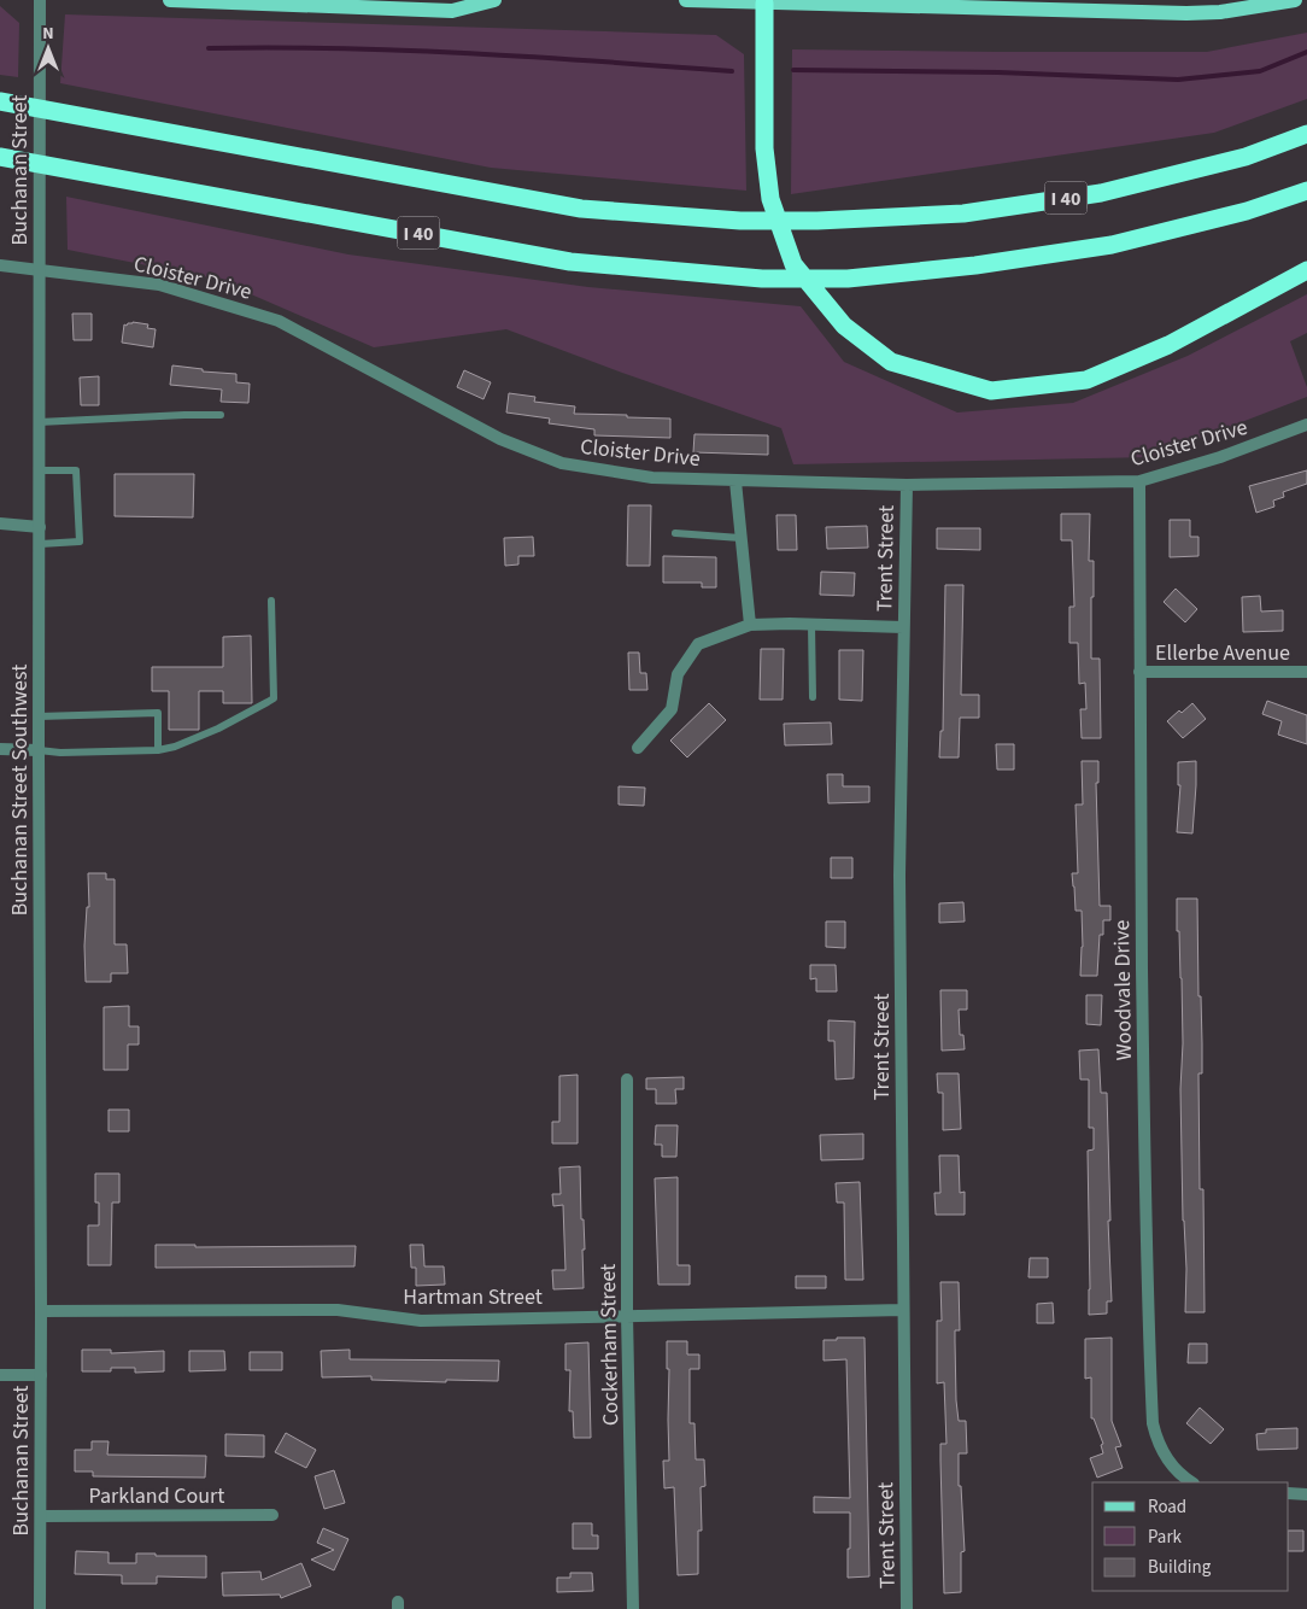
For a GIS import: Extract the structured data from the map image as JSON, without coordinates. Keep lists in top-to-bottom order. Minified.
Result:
{"streets":{"highway":["I 40"],"street":["Buchanan Street","Cloister Drive","Trent Street","Ellerbe Avenue","Buchanan Street Southwest","Woodvale Drive","Hartman Street","Cockerham Street","Parkland Court"]},"crossings":[["Buchanan Street","Cloister Drive"],["Buchanan Street","Buchanan Street Southwest"],["Buchanan Street","Hartman Street"],["Buchanan Street","Parkland Court"],["Cloister Drive","Trent Street"],["Cloister Drive","Buchanan Street Southwest"],["Cloister Drive","Woodvale Drive"],["Trent Street","Hartman Street"],["Ellerbe Avenue","Woodvale Drive"],["Buchanan Street Southwest","Hartman Street"],["Hartman Street","Cockerham Street"]],"legend":["Road","Park","Building"],"north":"top"}
